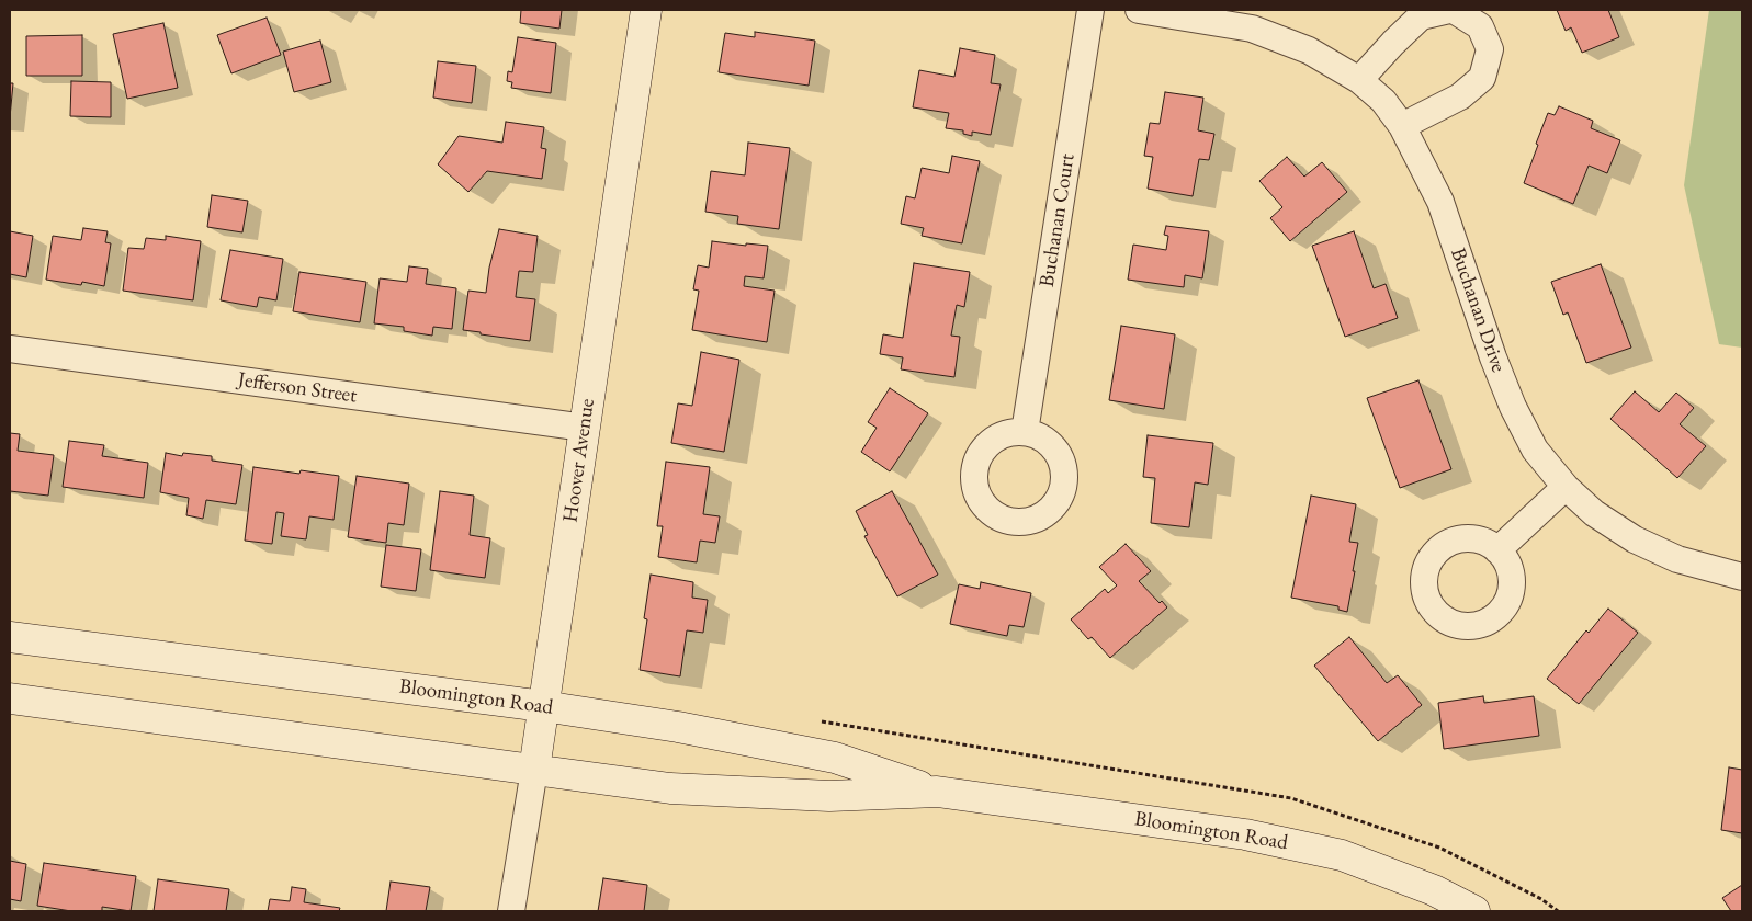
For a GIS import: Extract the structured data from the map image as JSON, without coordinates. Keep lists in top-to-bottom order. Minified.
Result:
{"streets":{"street":["Buchanan Court","Buchanan Drive","Jefferson Street","Hoover Avenue","Bloomington Road"]},"crossings":[["Jefferson Street","Hoover Avenue"],["Hoover Avenue","Bloomington Road"]]}
